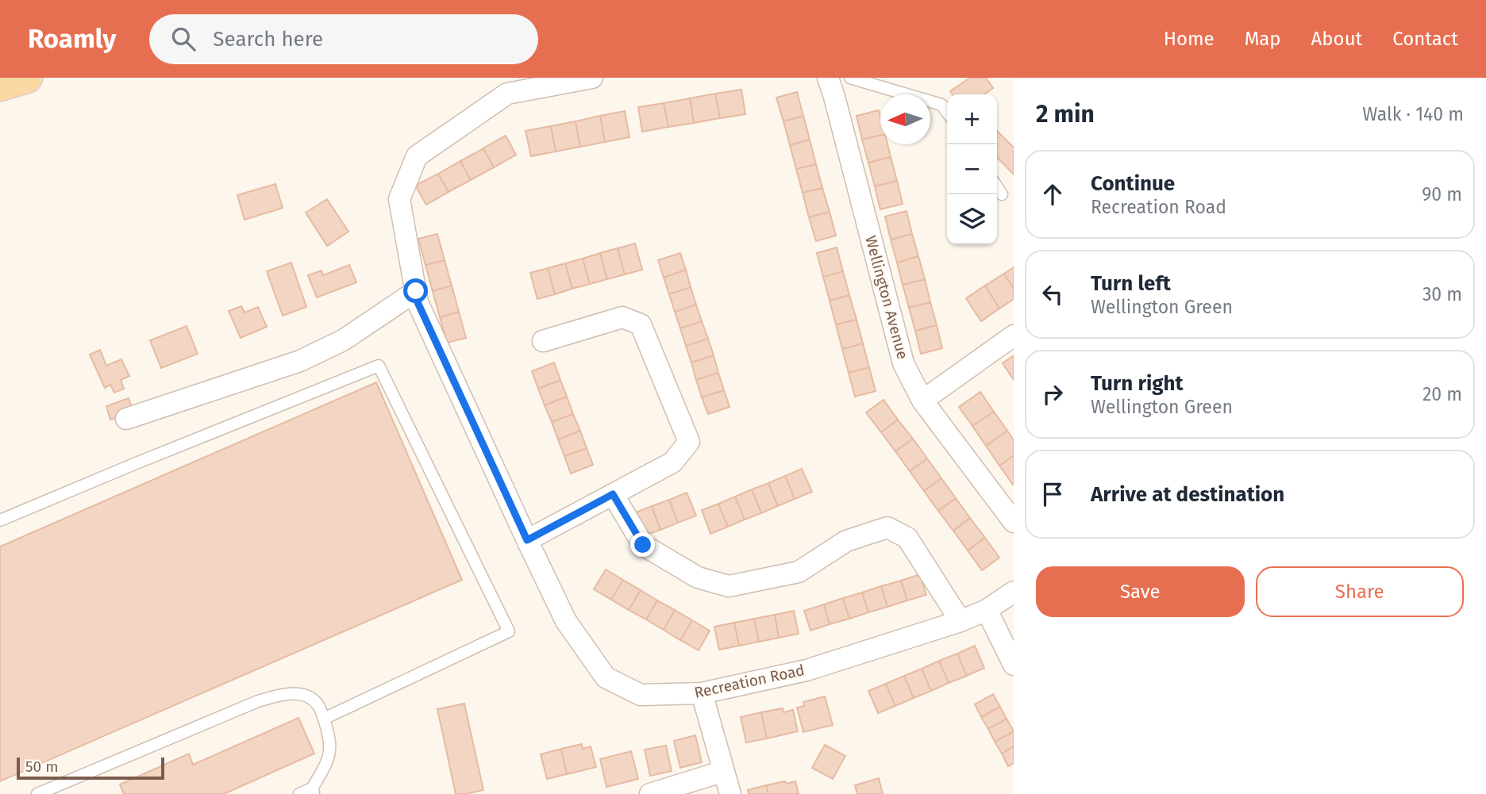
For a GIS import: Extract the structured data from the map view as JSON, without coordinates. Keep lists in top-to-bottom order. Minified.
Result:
{"streets":{"street":["Wellington Avenue","Recreation Road"]},"scale_bar":"50 m","north":"left","page":{"header":"Roamly","search":"Search here","nav":["Home","Map","About","Contact"],"heading":["2 min","Walk · 140 m"],"map_buttons":["+","−"],"list":[["Continue","Recreation Road","90 m"],["Turn left","Wellington Green","30 m"],["Turn right","Wellington Green","20 m"],"Arrive at destination"],"buttons":["Save","Share"],"scale":"50 m"}}
